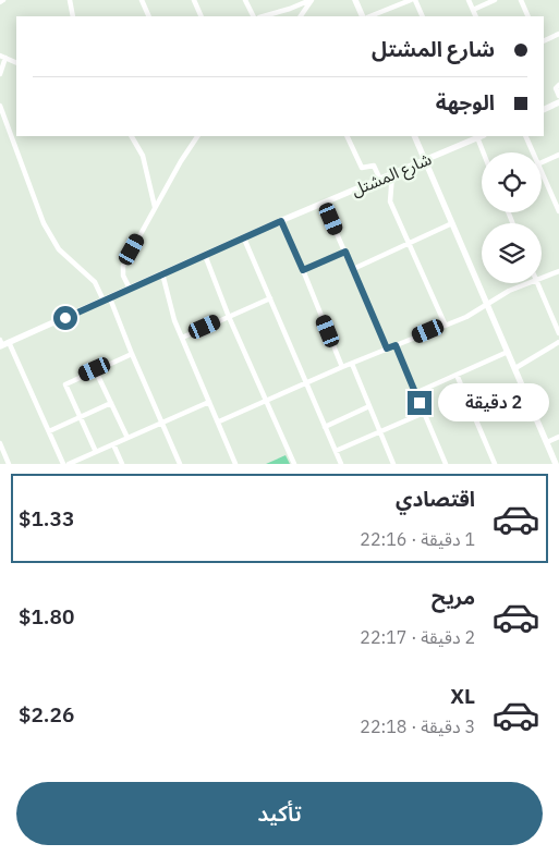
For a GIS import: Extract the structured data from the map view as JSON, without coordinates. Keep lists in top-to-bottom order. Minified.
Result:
{"streets":{"street":["شارع المشتل"]},"page":{"banner":["شارع المشتل","الوجهة"],"bubble":"2 دقيقة","list":[{"name":"اقتصادي","note":"1 دقيقة · 22:16","value":"$1.33"},{"name":"مريح","note":"2 دقيقة · 22:17","value":"$1.80"},{"name":"XL","note":"3 دقيقة · 22:18","value":"$2.26"}],"buttons":"تأكيد"}}
